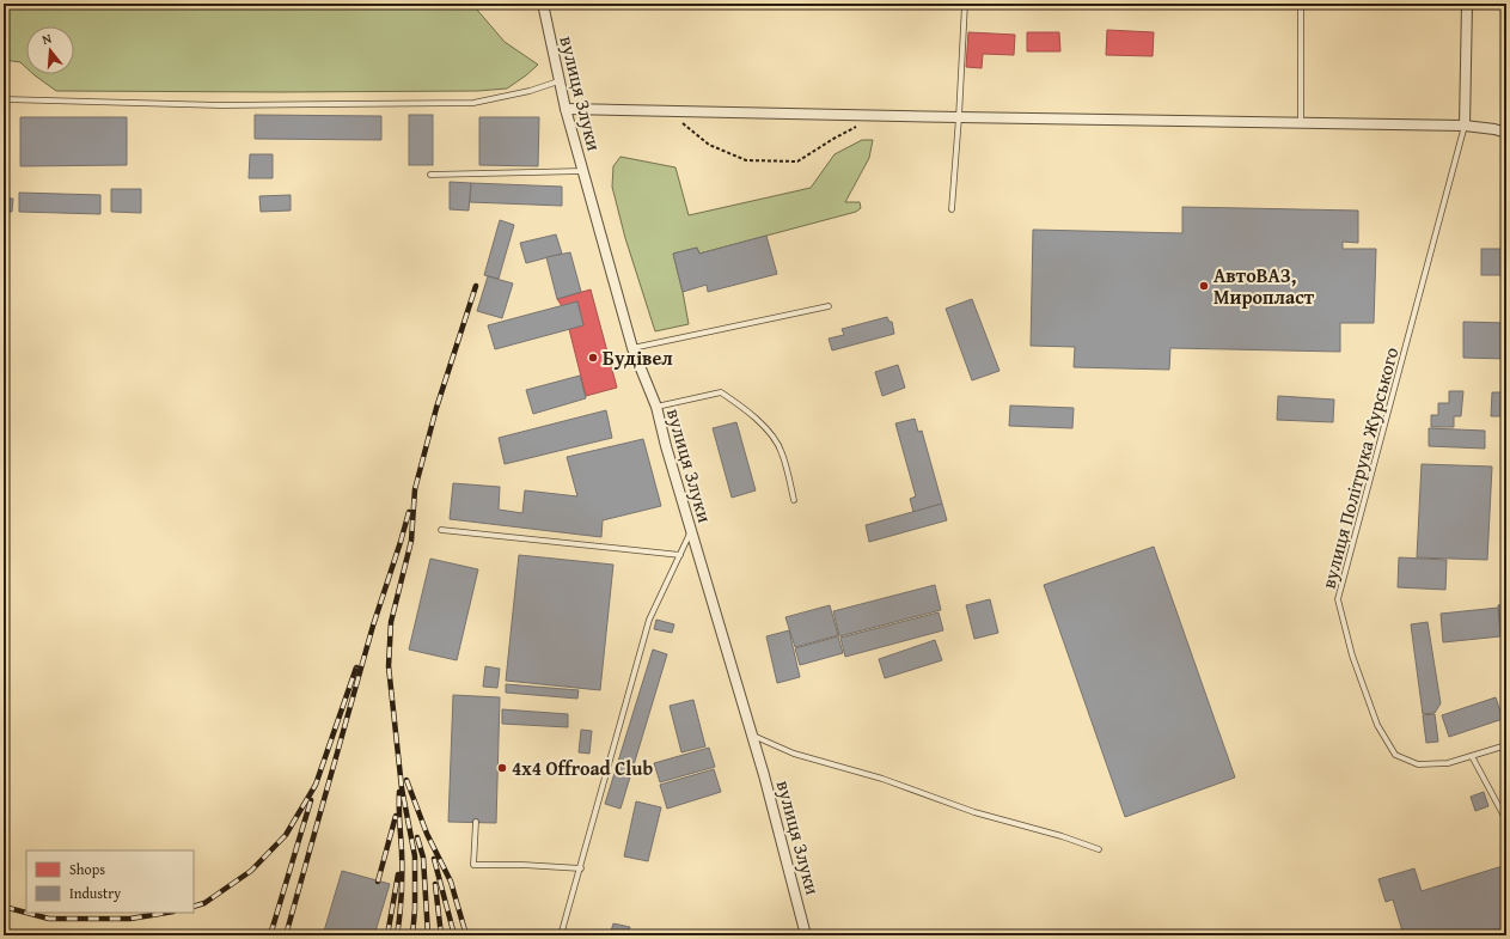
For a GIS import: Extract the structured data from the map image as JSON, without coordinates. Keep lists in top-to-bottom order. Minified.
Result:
{"streets":{"street":["вулиця Злуки"],"lane":["вулиця Політрука Журського"]},"places":["АвтоВАЗ, Миропласт","Будівел","4x4 Offroad Club"],"legend":["Shops","Industry"],"north":"top"}
